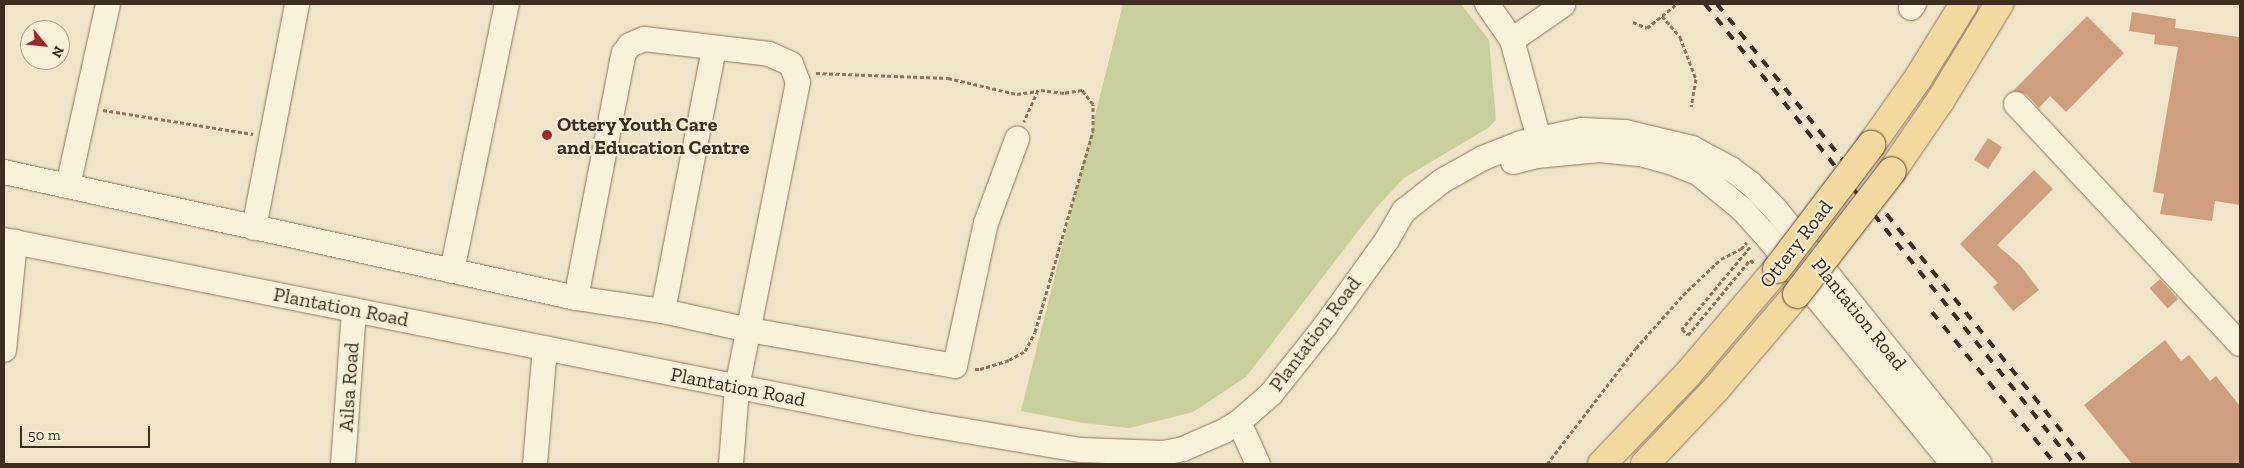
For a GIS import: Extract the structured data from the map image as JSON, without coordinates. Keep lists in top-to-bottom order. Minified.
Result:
{"streets":{"main road":["Ottery Road"],"street":["Plantation Road","Ailsa Road"]},"crossings":[["Plantation Road","Ailsa Road"]],"places":["Ottery Youth Care and Education Centre"],"scale_bar":"50 m","north":"bottom right"}
